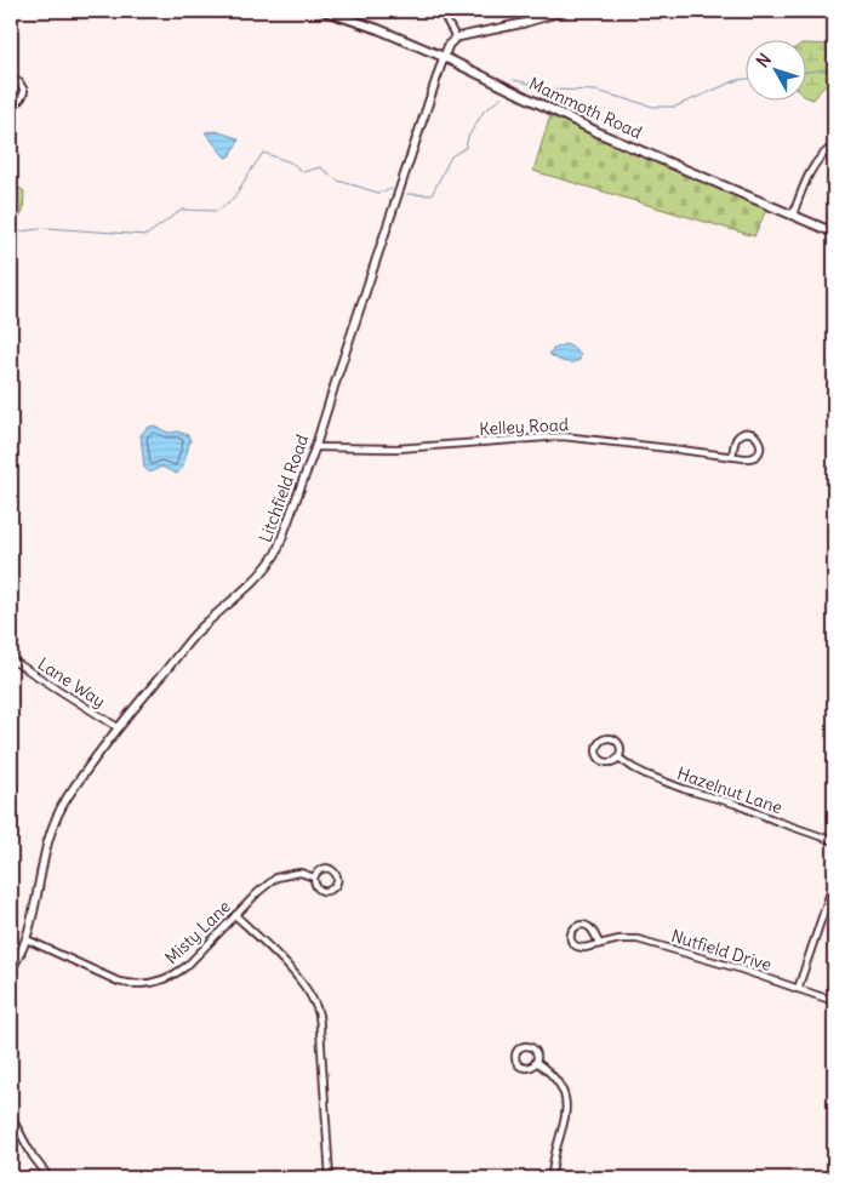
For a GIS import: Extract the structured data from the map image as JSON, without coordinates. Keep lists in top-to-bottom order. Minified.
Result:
{"streets":{"main road":["Mammoth Road"],"street":["Kelley Road","Litchfield Road","Lane Way","Hazelnut Lane","Misty Lane","Nutfield Drive"]},"crossings":[["Mammoth Road","Litchfield Road"],["Kelley Road","Litchfield Road"],["Litchfield Road","Lane Way"],["Litchfield Road","Misty Lane"]],"north":"top left"}
